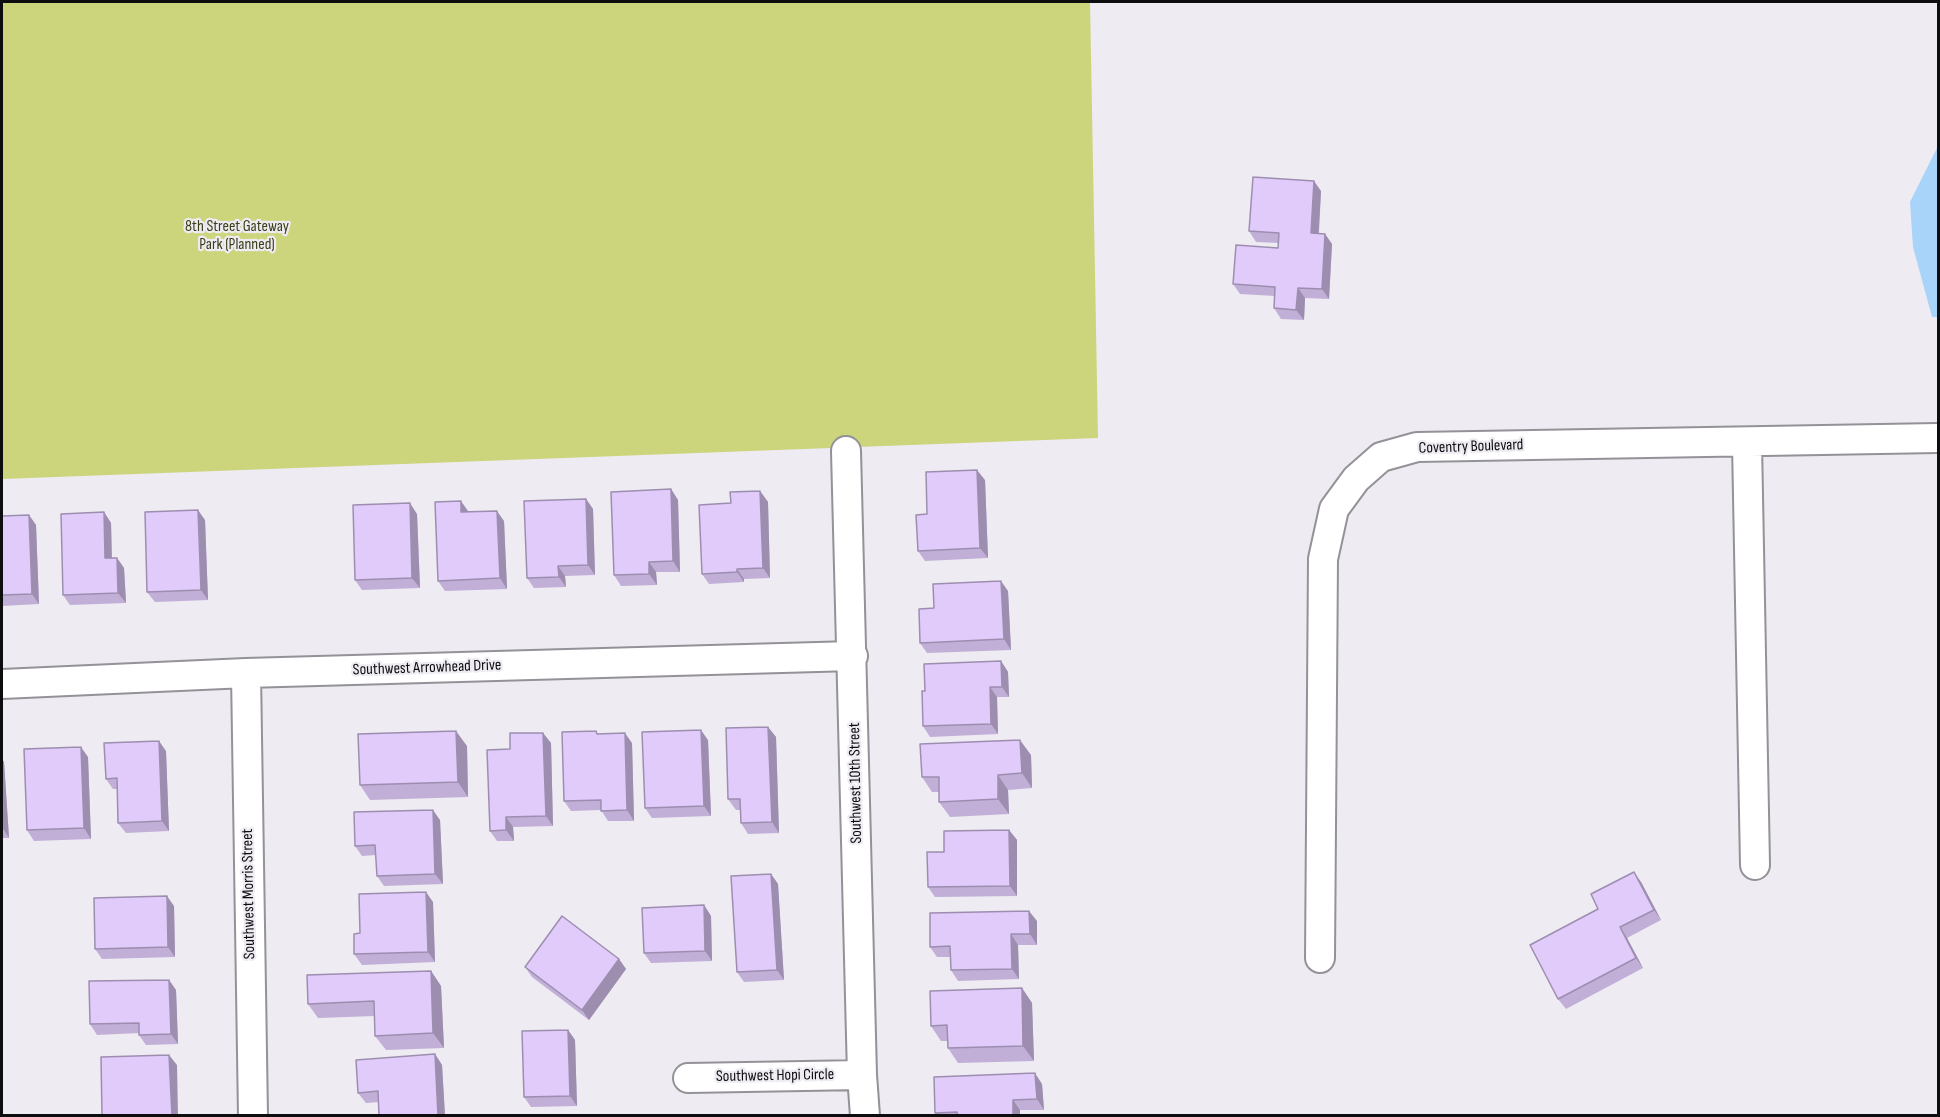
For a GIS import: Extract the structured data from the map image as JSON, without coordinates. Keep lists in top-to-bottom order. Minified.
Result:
{"streets":{"street":["Coventry Boulevard","Southwest Arrowhead Drive","Southwest 10th Street","Southwest Morris Street","Southwest Hopi Circle"]},"crossings":[["Southwest Arrowhead Drive","Southwest 10th Street"],["Southwest Arrowhead Drive","Southwest Morris Street"],["Southwest 10th Street","Southwest Hopi Circle"]],"parks":["8th Street Gateway Park (Planned)"]}
